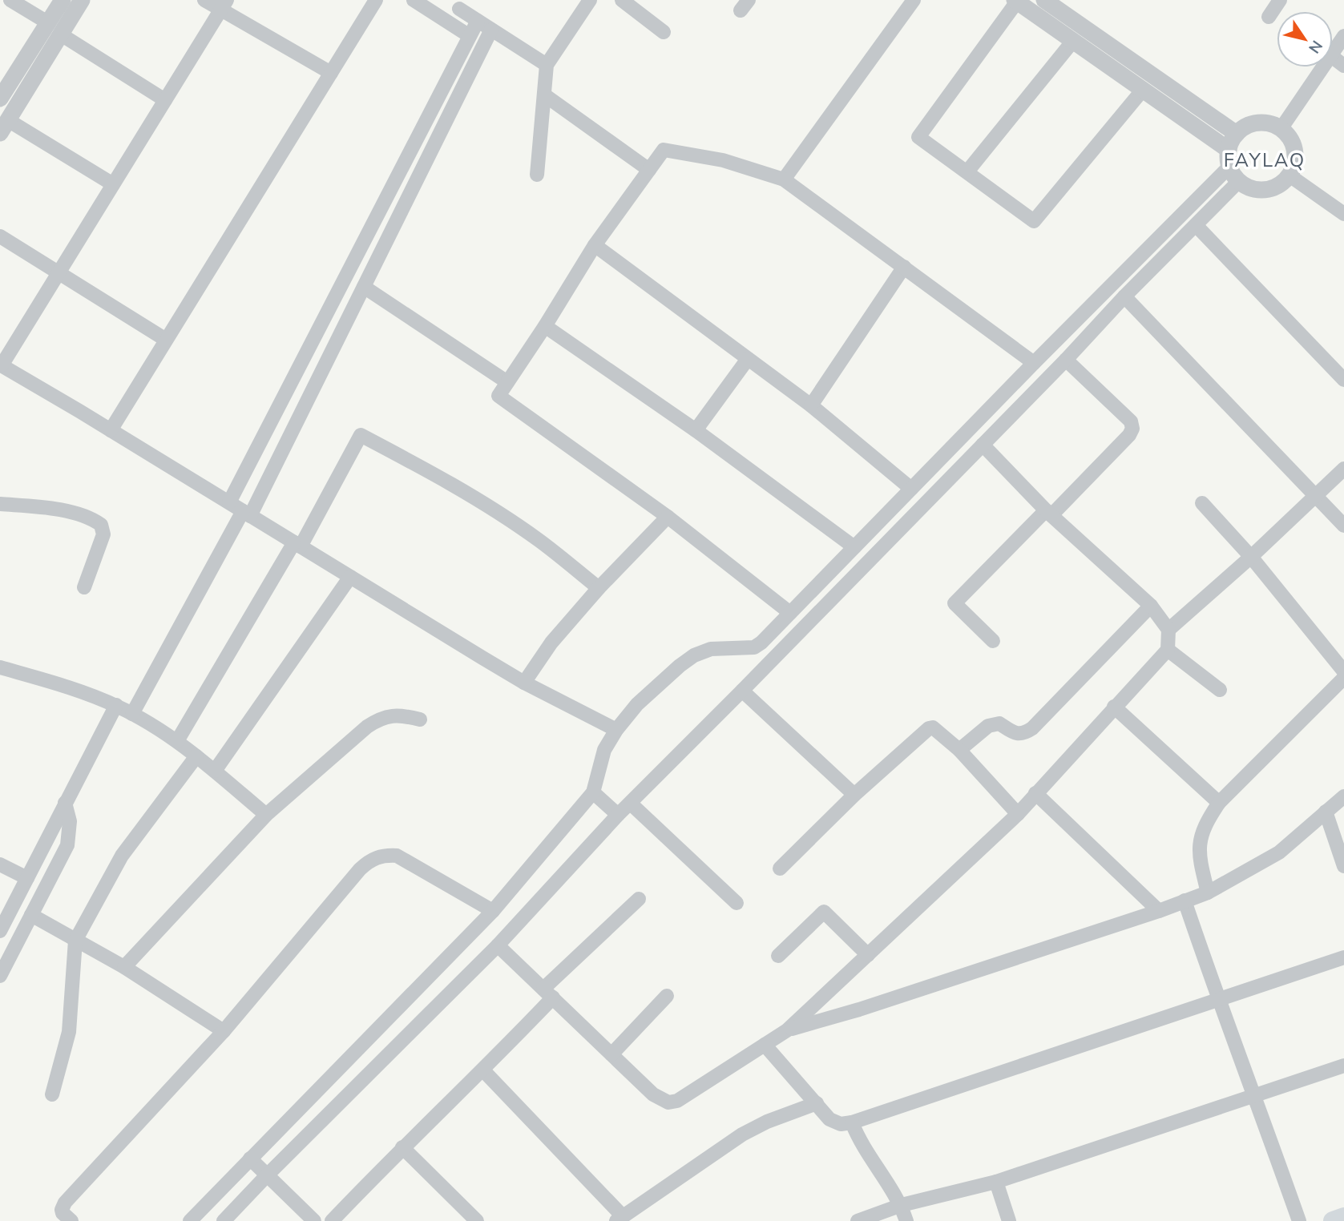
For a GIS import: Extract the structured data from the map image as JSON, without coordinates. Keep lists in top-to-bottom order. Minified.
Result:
{"districts":["FAYLAQ"],"north":"bottom right"}
